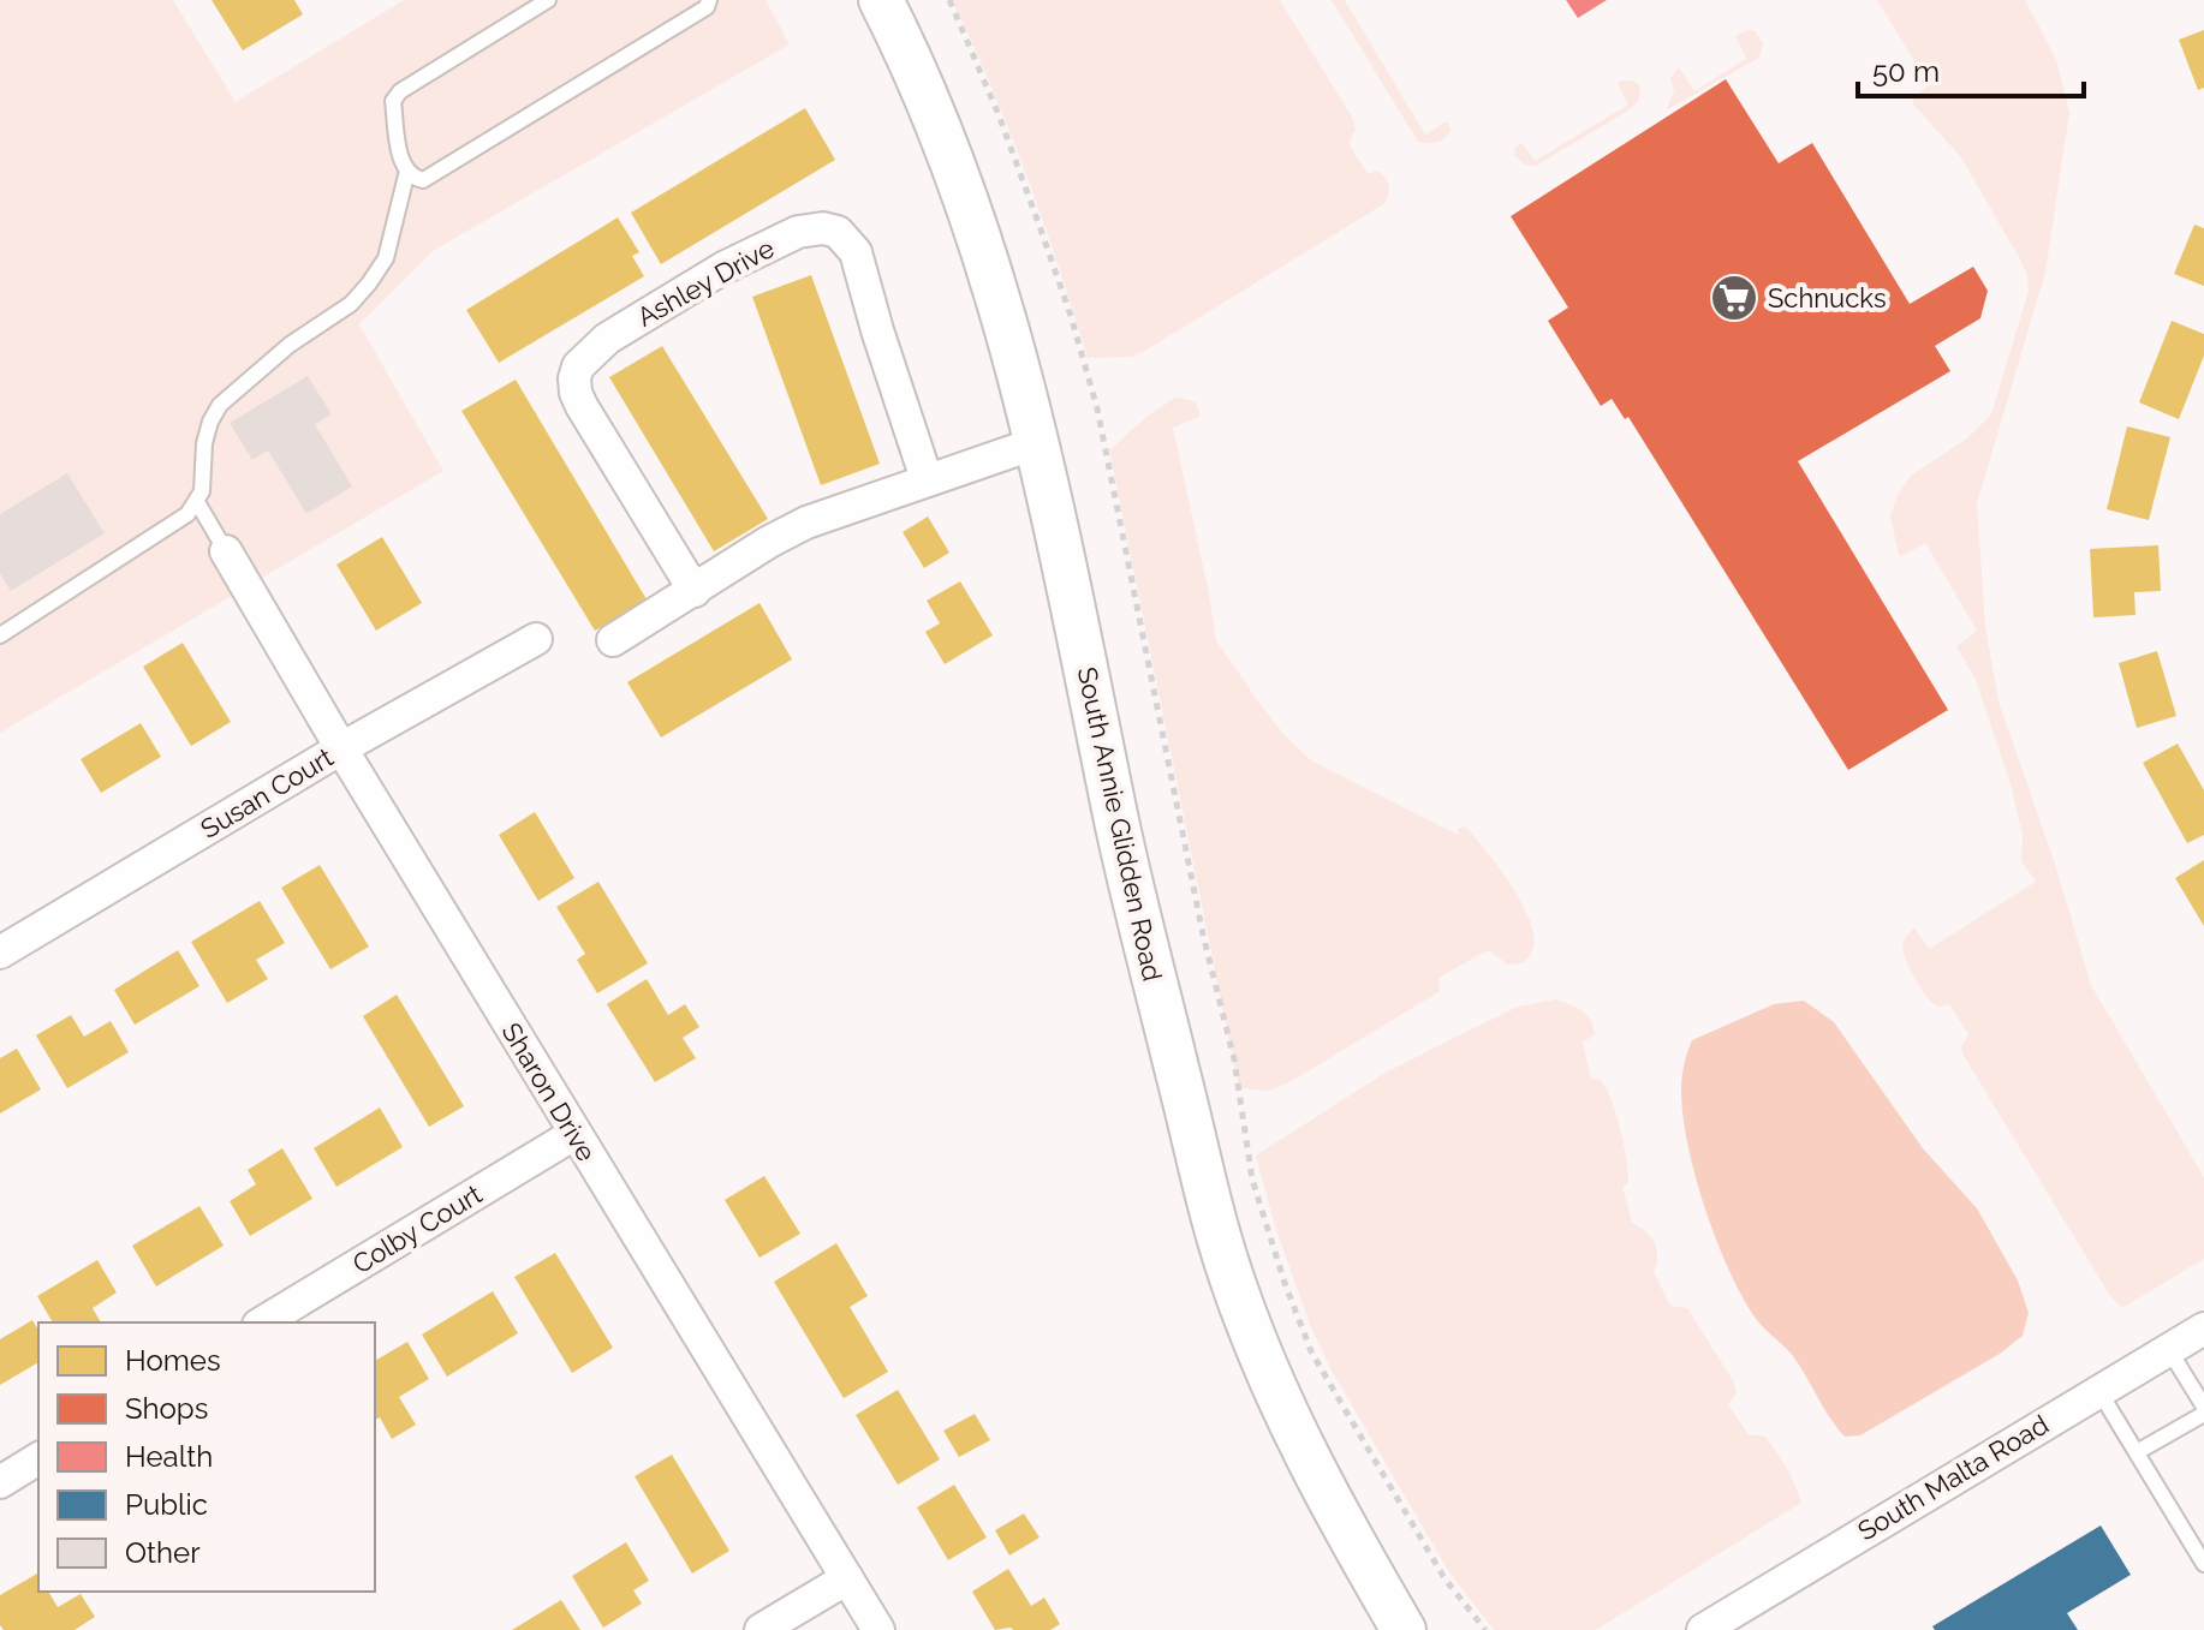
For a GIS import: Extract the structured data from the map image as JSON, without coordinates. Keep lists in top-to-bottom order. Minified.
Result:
{"streets":{"main road":["South Annie Glidden Road"],"street":["Ashley Drive","Susan Court","Sharon Drive","Colby Court","South Malta Road"]},"crossings":[["Susan Court","Sharon Drive"],["Sharon Drive","Colby Court"]],"places":{"supermarket":["Schnucks"]},"legend":["Homes","Shops","Health","Public","Other"],"scale_bar":"50 m"}
